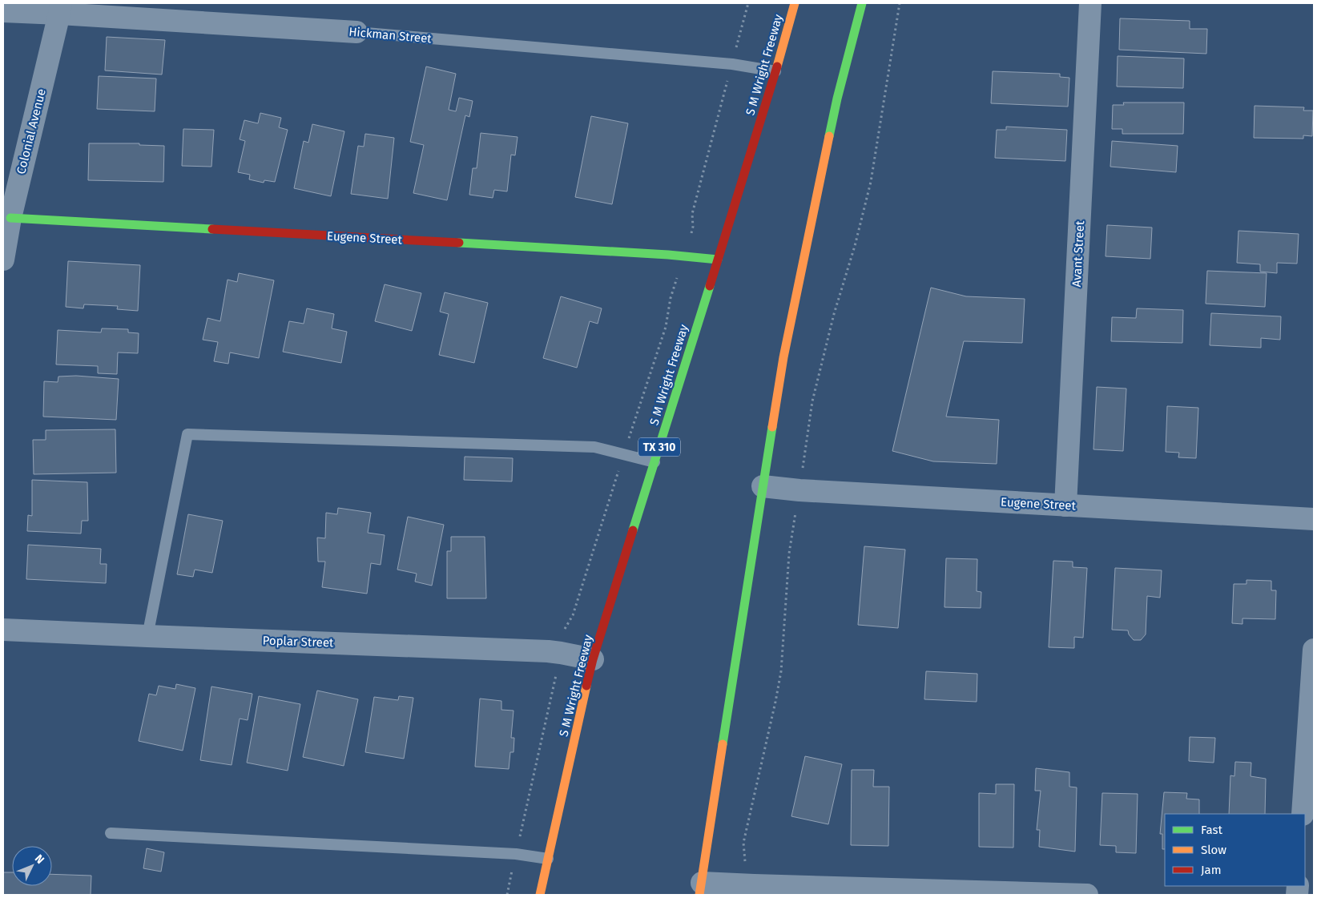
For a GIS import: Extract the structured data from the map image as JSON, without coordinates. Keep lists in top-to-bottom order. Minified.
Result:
{"streets":{"main road":["S M Wright Freeway","Eugene Street","TX 310"],"street":["Hickman Street","Colonial Avenue","Avant Street","Poplar Street"]},"crossings":[["Hickman Street","S M Wright Freeway"],["Hickman Street","Colonial Avenue"],["S M Wright Freeway","Eugene Street"],["S M Wright Freeway","Poplar Street"],["Colonial Avenue","Eugene Street"],["Eugene Street","Avant Street"]],"legend":["Fast","Slow","Jam"],"north":"top right"}
